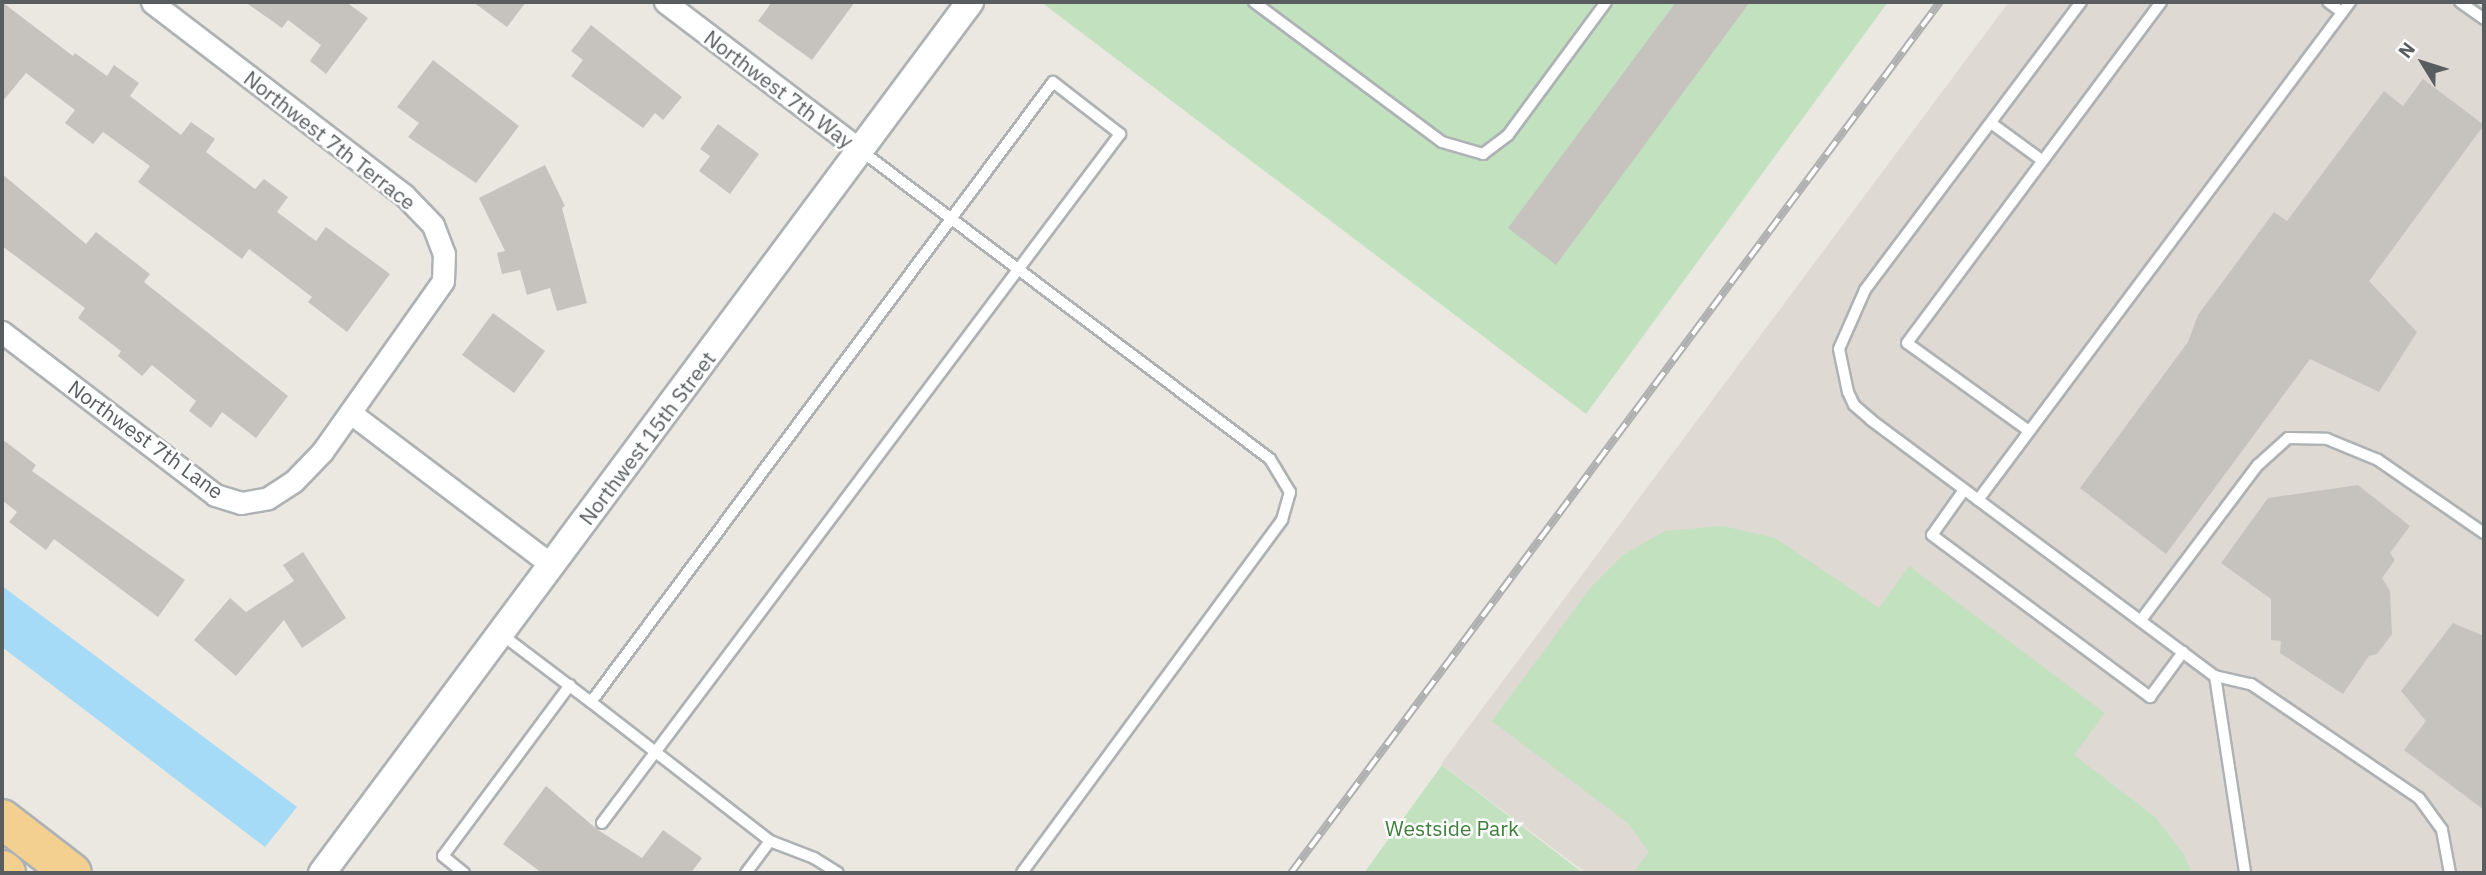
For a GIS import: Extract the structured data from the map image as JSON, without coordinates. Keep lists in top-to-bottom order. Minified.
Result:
{"streets":{"street":["Northwest 7th Way","Northwest 7th Terrace","Northwest 15th Street","Northwest 7th Lane"]},"crossings":[["Northwest 7th Way","Northwest 15th Street"],["Northwest 7th Terrace","Northwest 7th Lane"]],"parks":["Westside Park"],"north":"top left"}
